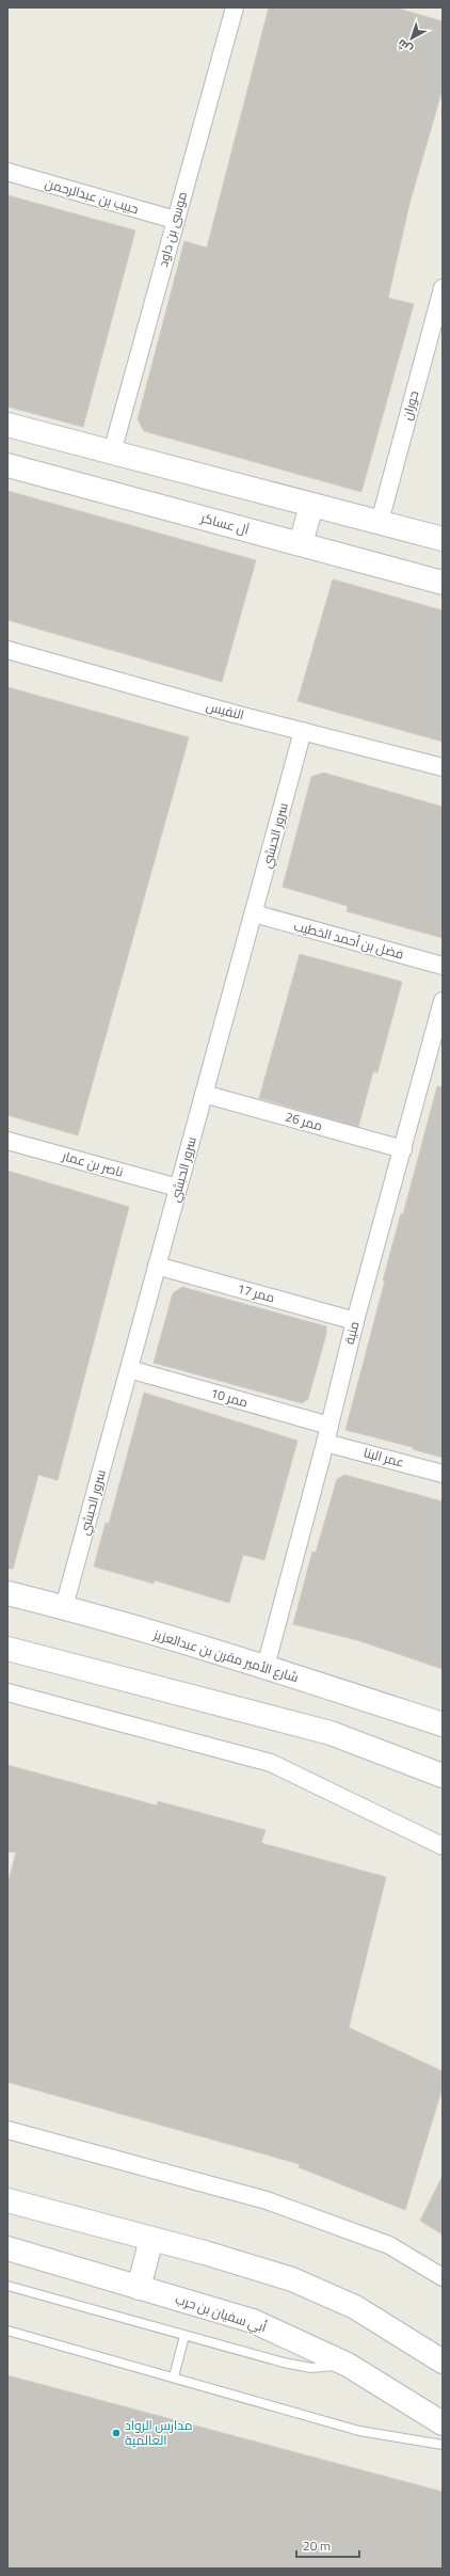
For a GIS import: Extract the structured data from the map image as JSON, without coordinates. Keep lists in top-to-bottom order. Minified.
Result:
{"streets":{"street":["حبيب بن عبدالرحمن","موسى بن داود","حوران","آل عساكر","النفيس","سرور الحبشي","فضل بن أحمد الخطيب","ممر 26","ناصر بن عمار","ممر 17","منية","ممر 10","عمر البنا","شارع الأمير مقرن بن عبدالعزيز","أبي سفيان بن حرب"]},"crossings":[["حبيب بن عبدالرحمن","موسى بن داود"],["النفيس","سرور الحبشي"],["سرور الحبشي","فضل بن أحمد الخطيب"],["سرور الحبشي","ممر 26"],["سرور الحبشي","ناصر بن عمار"],["سرور الحبشي","ممر 17"],["سرور الحبشي","ممر 10"],["سرور الحبشي","شارع الأمير مقرن بن عبدالعزيز"],["ممر 26","منية"],["ممر 17","منية"],["منية","ممر 10"],["منية","عمر البنا"],["منية","شارع الأمير مقرن بن عبدالعزيز"]],"places":["مدارس الرواد العالمية"],"scale_bar":"20 m","north":"bottom left"}
